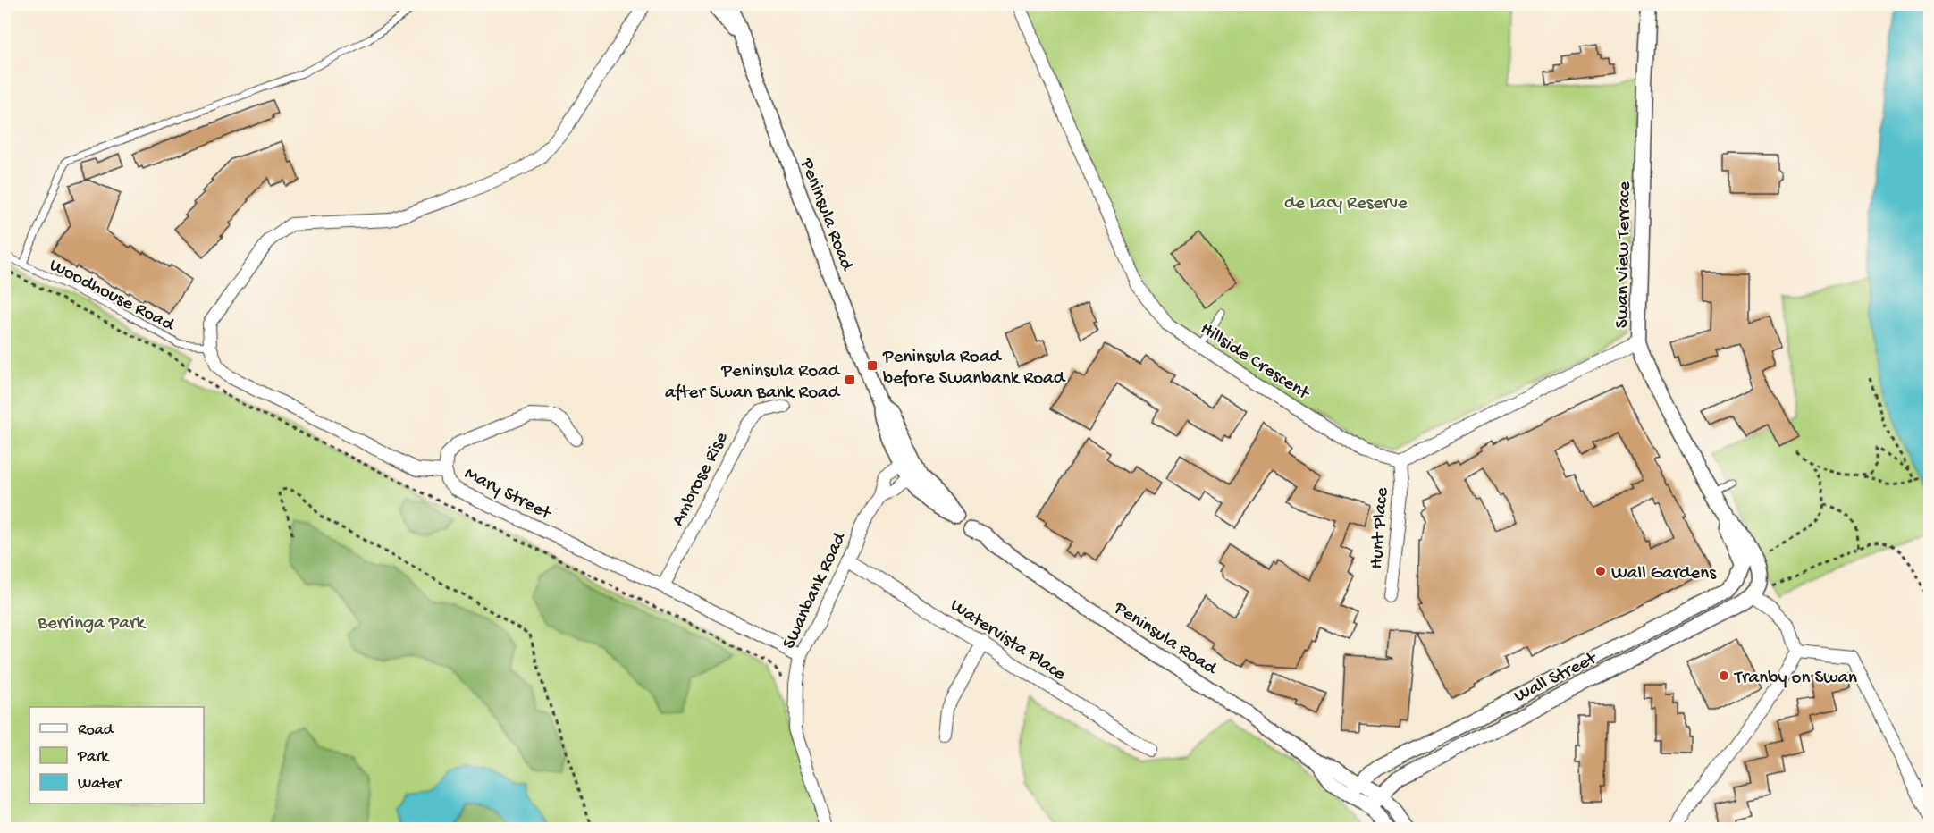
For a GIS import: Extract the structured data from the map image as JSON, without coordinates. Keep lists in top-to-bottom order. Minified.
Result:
{"streets":{"street":["Peninsula Road","Swan View Terrace","Hillside Crescent","Ambrose Rise","Mary Street","Hunt Place","Swanbank Road","Watervista Place","Wall Street"],"lane":["Woodhouse Road"]},"crossings":[["Peninsula Road","Swanbank Road"],["Peninsula Road","Wall Street"],["Swan View Terrace","Wall Street"],["Woodhouse Road","Mary Street"],["Hillside Crescent","Hunt Place"],["Ambrose Rise","Mary Street"],["Mary Street","Swanbank Road"],["Swanbank Road","Watervista Place"]],"parks":["de Lacy Reserve","Berringa Park"],"places":{"transit":["Peninsula Road before Swanbank Road","Peninsula Road after Swan Bank Road"],"other":["Wall Gardens","Tranby on Swan"]},"legend":["Road","Park","Water"]}
